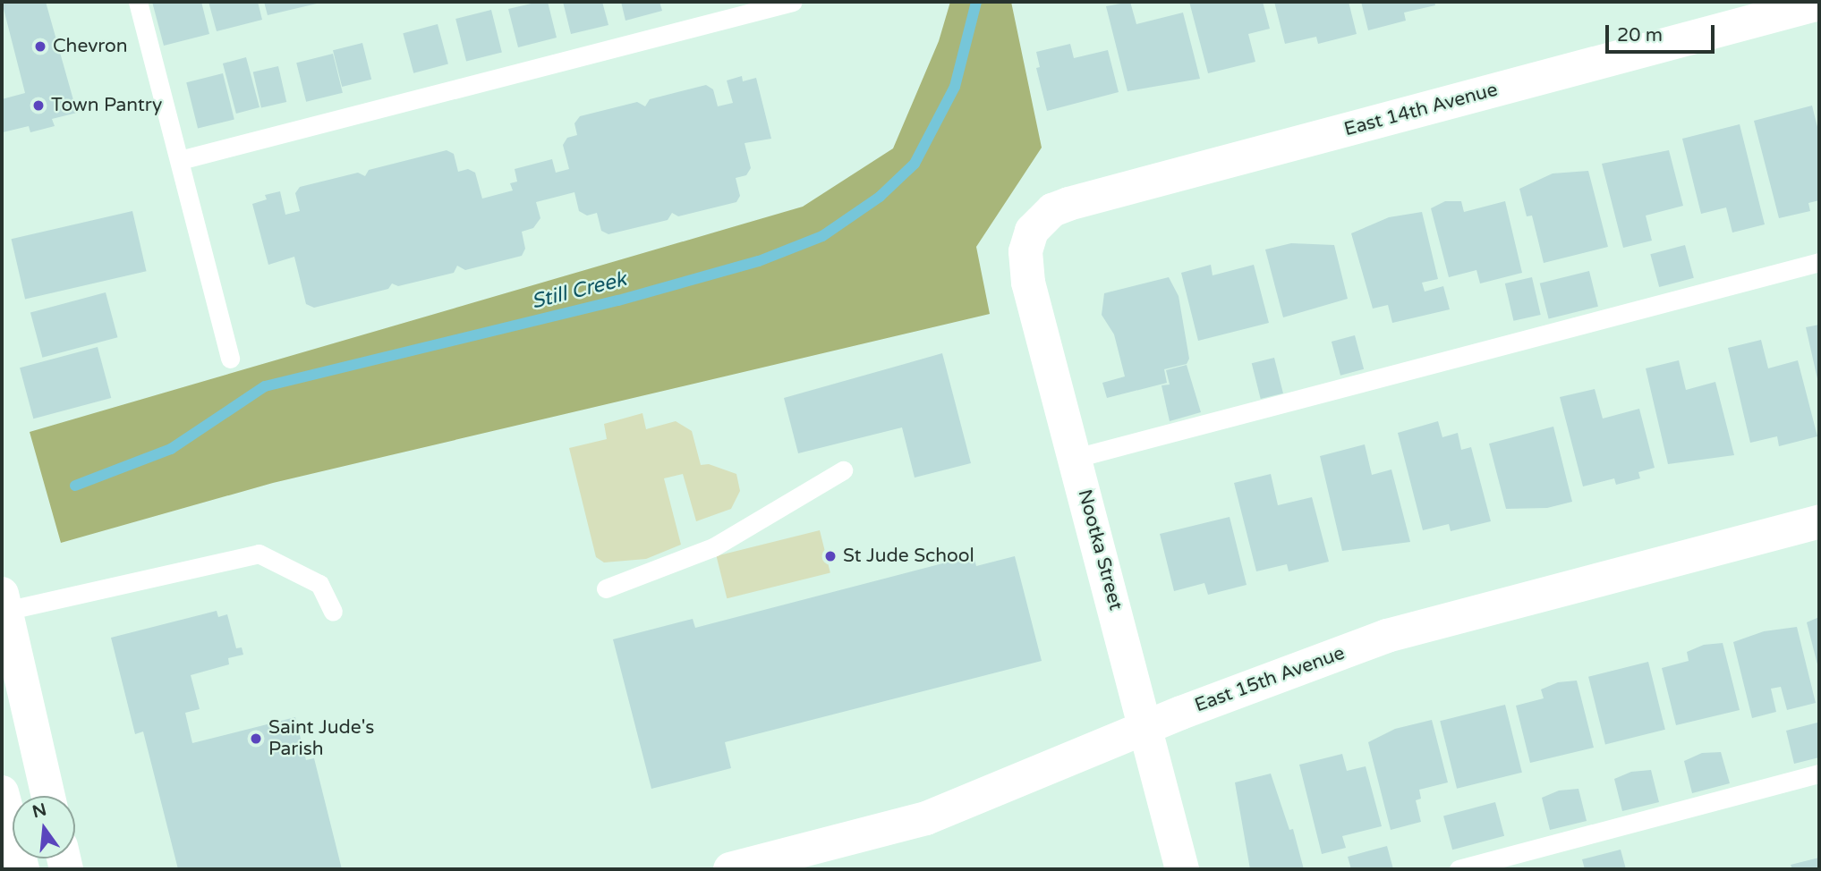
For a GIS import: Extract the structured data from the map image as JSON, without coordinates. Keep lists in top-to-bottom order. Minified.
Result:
{"streets":{"street":["East 14th Avenue","Nootka Street","East 15th Avenue"]},"crossings":[["East 14th Avenue","Nootka Street"],["Nootka Street","East 15th Avenue"]],"water":["Still Creek"],"places":["Chevron","Town Pantry","St Jude School","Saint Jude's Parish"],"scale_bar":"20 m","north":"top"}
